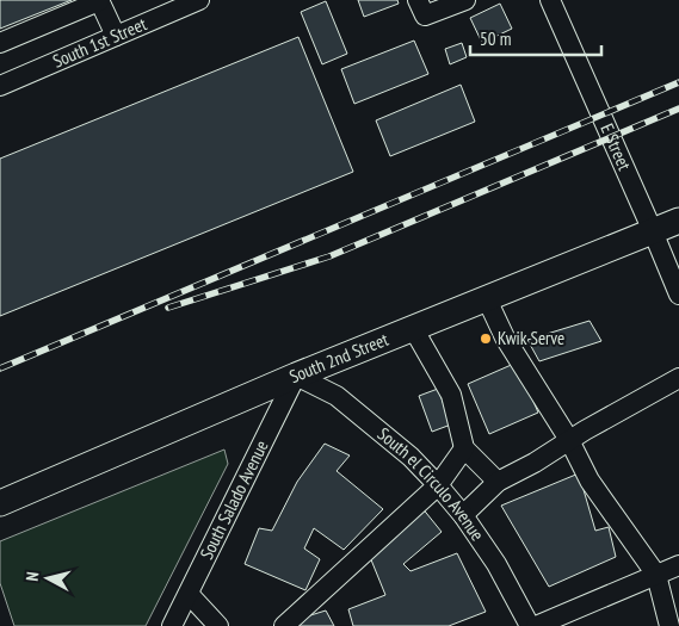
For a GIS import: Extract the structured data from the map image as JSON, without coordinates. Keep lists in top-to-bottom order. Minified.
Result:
{"streets":{"main road":["South 2nd Street"],"street":["South 1st Street","E Street","South el Circulo Avenue","South Salado Avenue"]},"crossings":[["E Street","South 2nd Street"],["South 2nd Street","South el Circulo Avenue"],["South 2nd Street","South Salado Avenue"],["South el Circulo Avenue","South Salado Avenue"]],"places":["Kwik Serve"],"scale_bar":"50 m","north":"left"}
